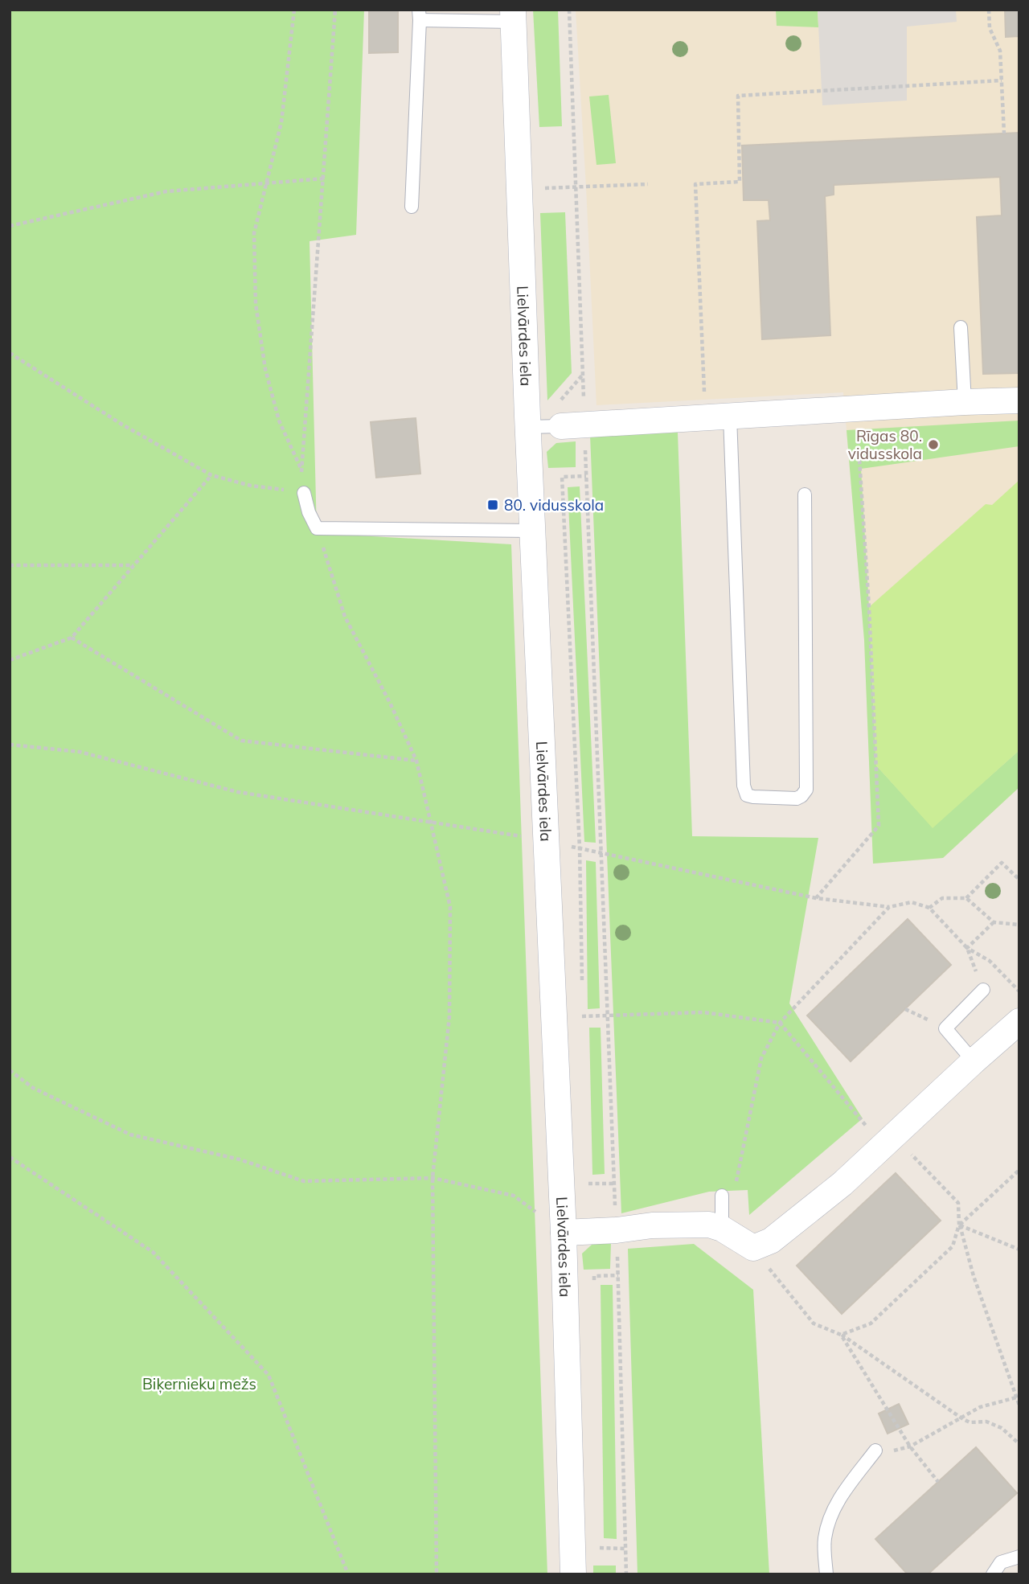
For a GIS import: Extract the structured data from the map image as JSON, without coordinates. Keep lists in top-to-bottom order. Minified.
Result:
{"streets":{"street":["Lielvārdes iela"]},"parks":["Biķernieku mežs"],"places":{"other":["Rīgas 80. vidusskola"],"transit":["80. vidusskola"]}}
